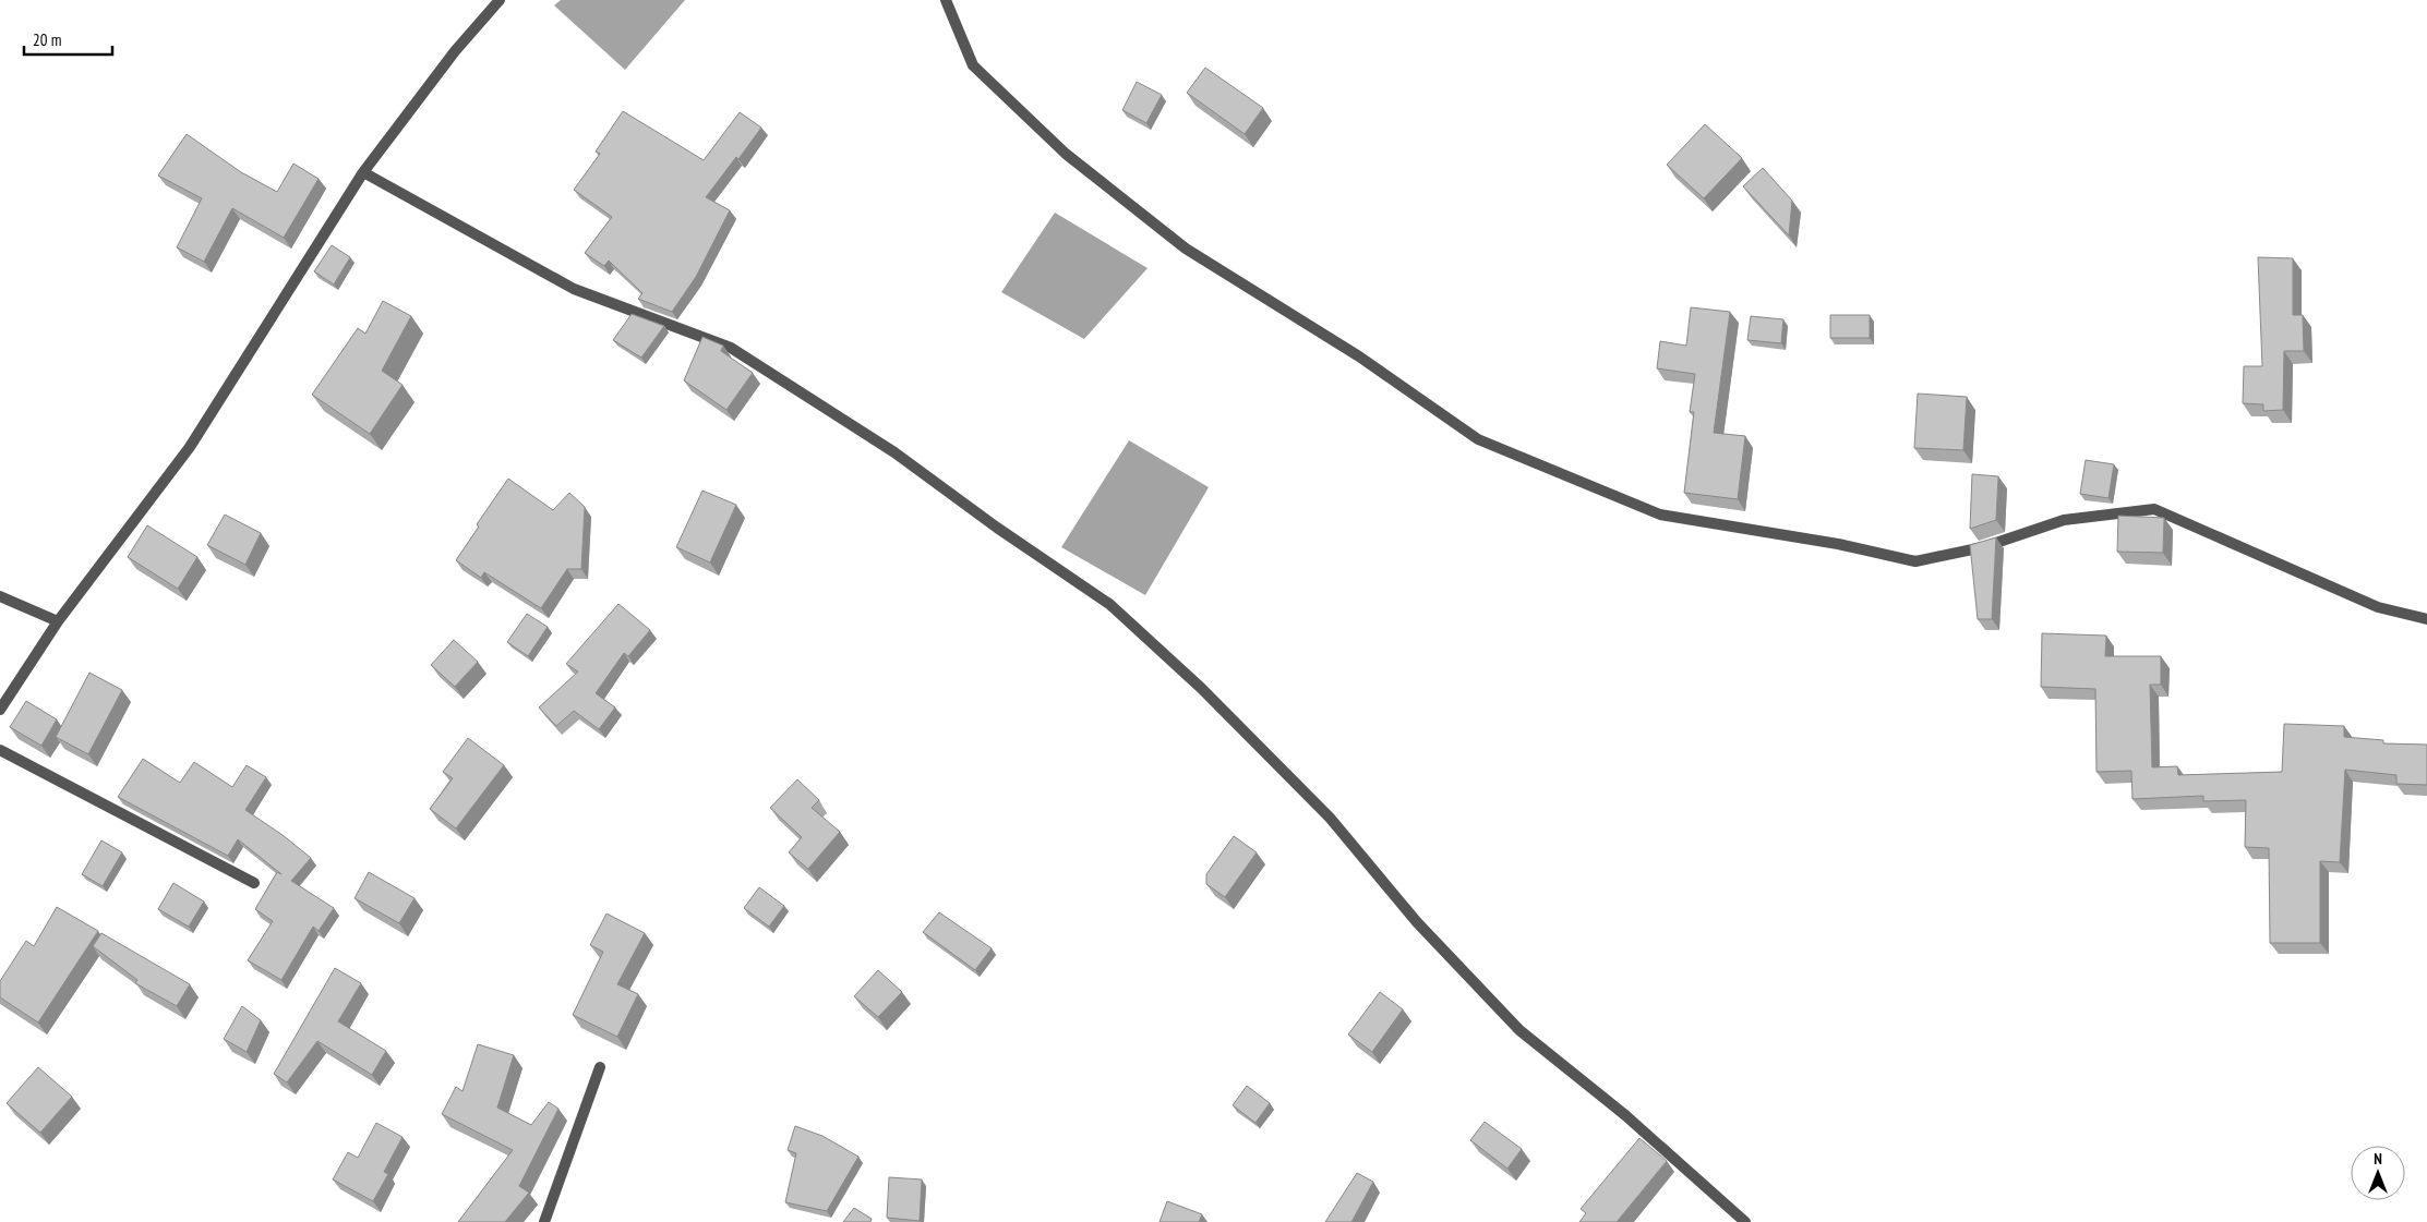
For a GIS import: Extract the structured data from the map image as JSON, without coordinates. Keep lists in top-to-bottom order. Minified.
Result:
{"scale_bar":"20 m","north":"top"}
